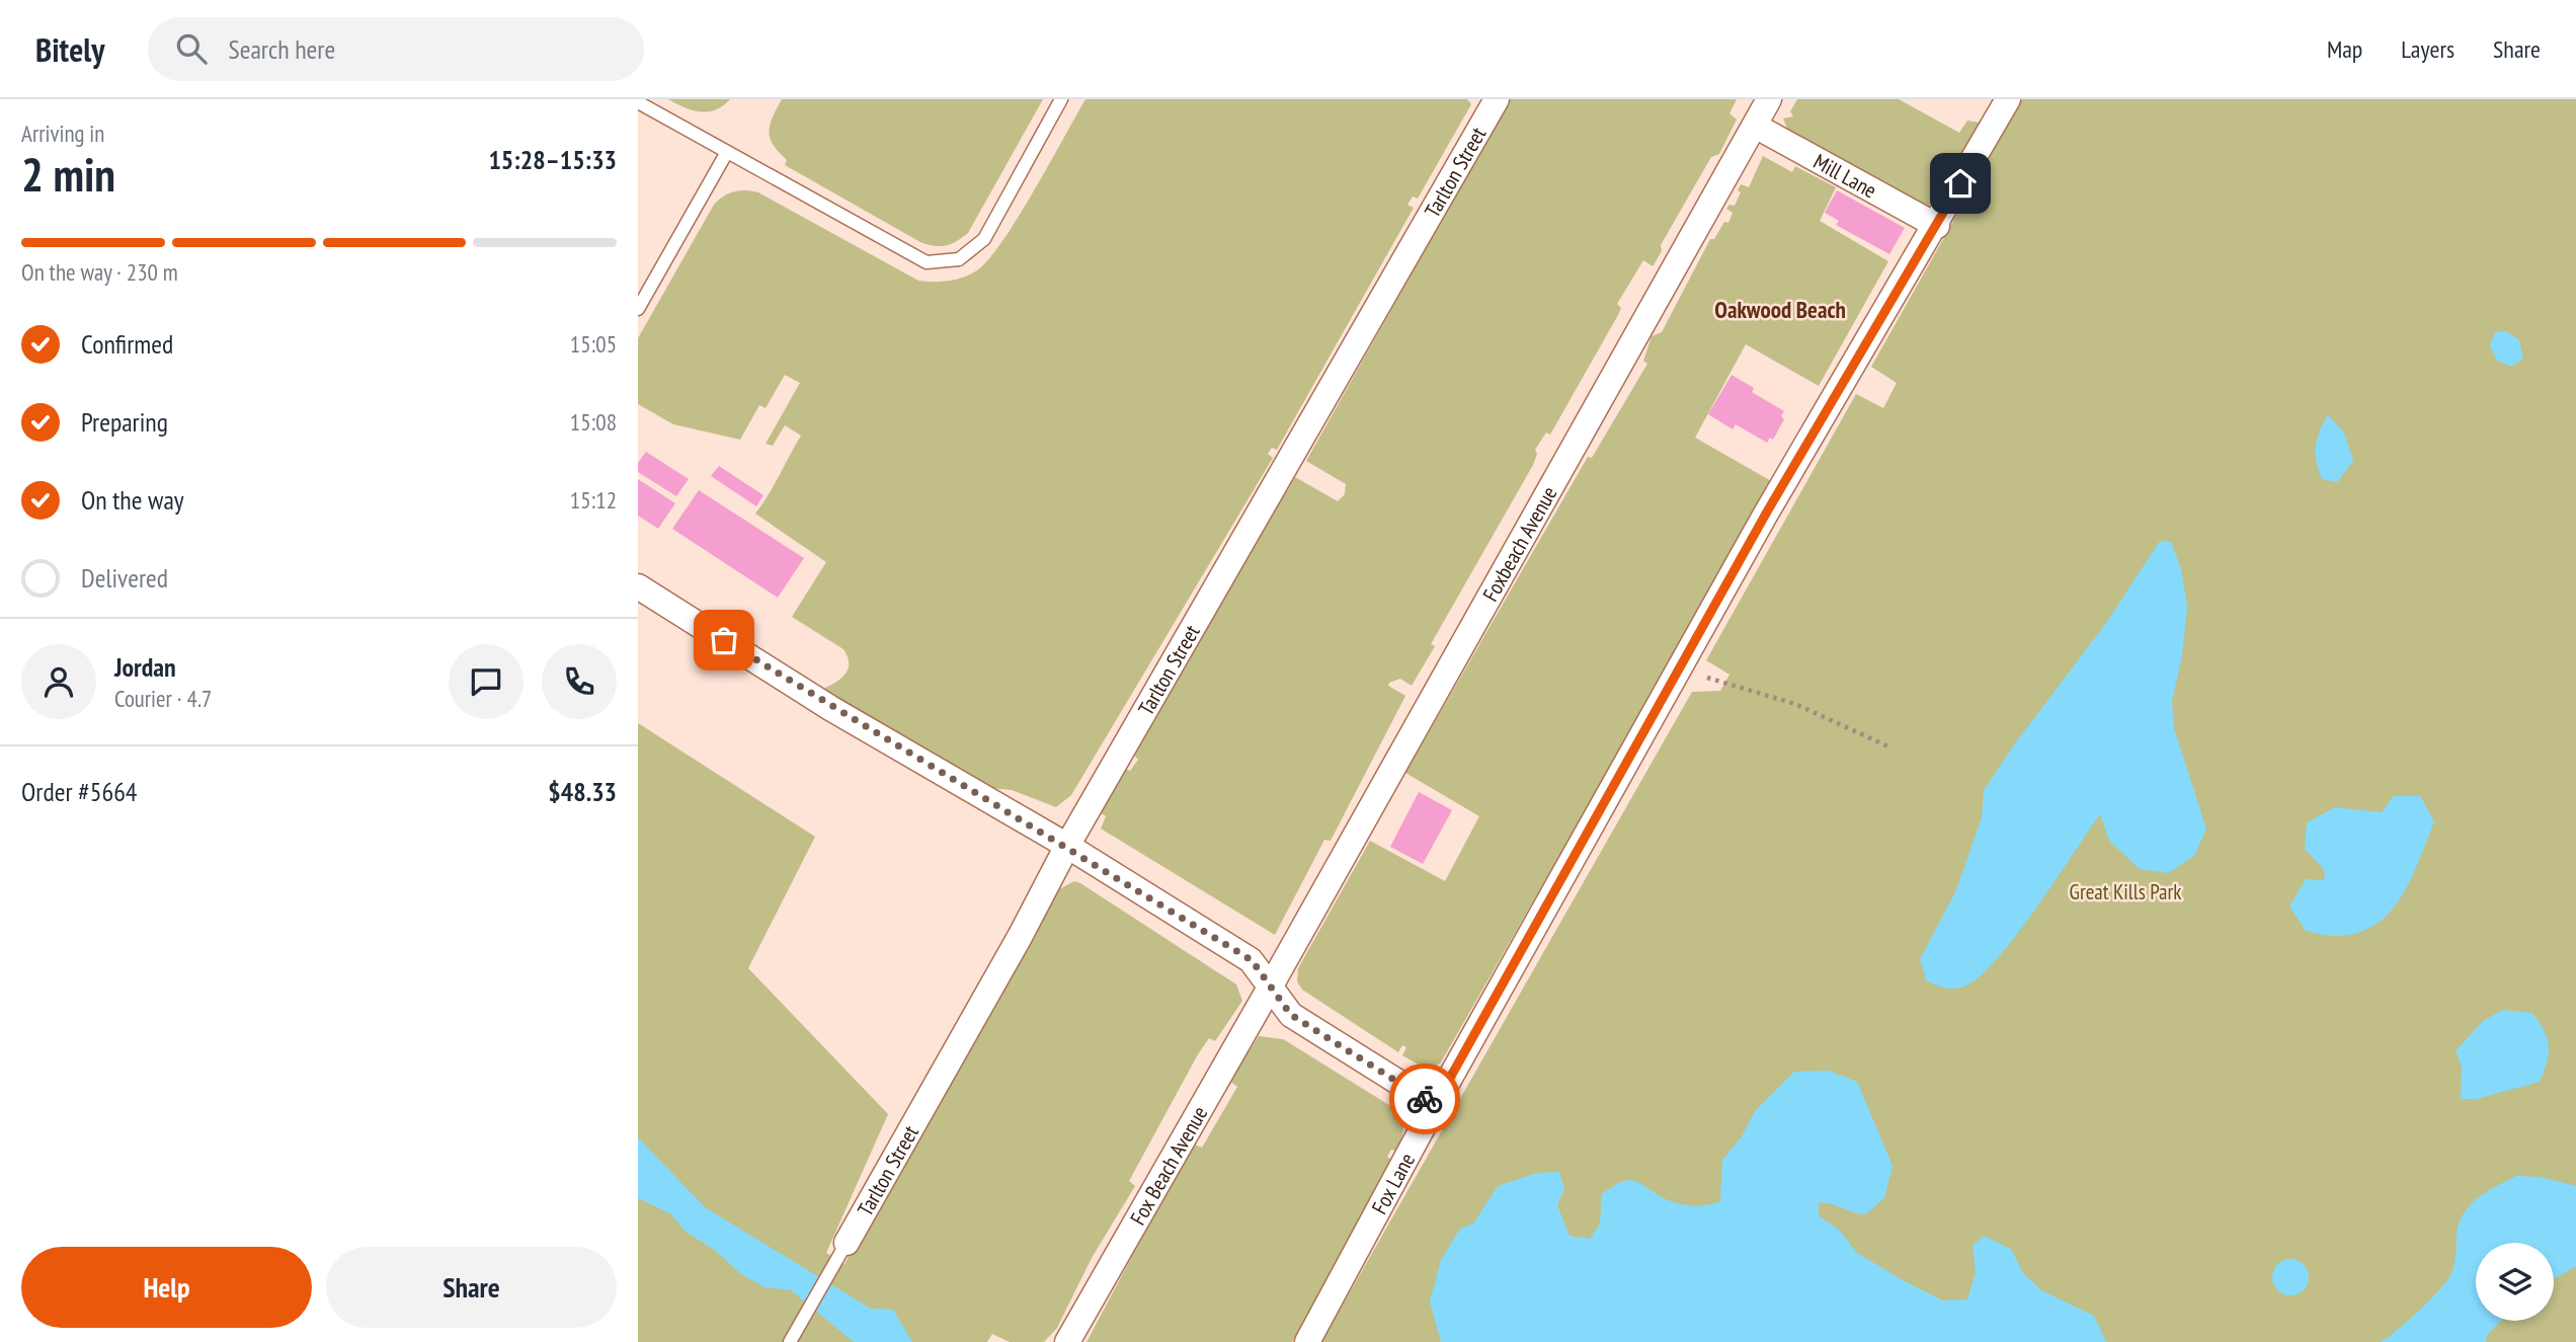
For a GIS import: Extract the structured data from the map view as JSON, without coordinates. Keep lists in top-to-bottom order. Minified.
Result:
{"streets":{"street":["Tarlton Street","Mill Lane","Foxbeach Avenue","Fox Beach Avenue","Fox Lane"]},"crossings":[["Mill Lane","Foxbeach Avenue"],["Mill Lane","Fox Lane"],["Foxbeach Avenue","Fox Beach Avenue"]],"districts":["Oakwood Beach"],"parks":["Great Kills Park"],"page":{"header":"Bitely","search":"Search here","nav":["Map","Layers","Share"],"heading":["2 min","Arriving in","15:28–15:33"],"panel":["Jordan","Courier · 4.7","Order #5664","$48.33"],"bar":"On the way · 230 m","list":[["Confirmed","15:05"],["Preparing","15:08"],["On the way","15:12"],"Delivered"],"buttons":["Help","Share"]}}
